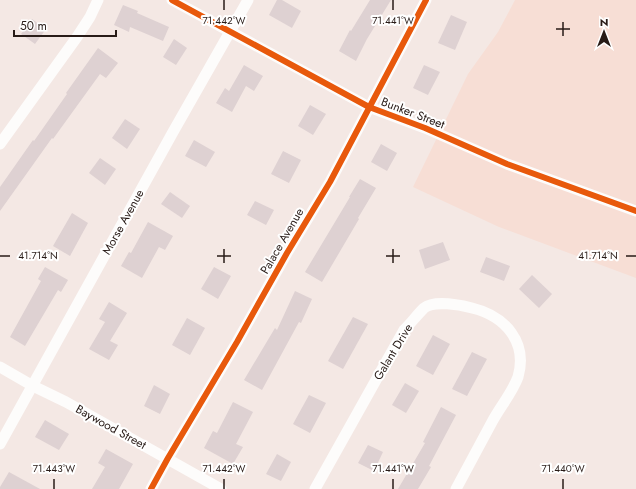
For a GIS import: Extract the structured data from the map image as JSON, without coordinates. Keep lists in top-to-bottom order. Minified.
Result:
{"streets":{"street":["Bunker Street","Morse Avenue","Palace Avenue","Galant Drive","Baywood Street"]},"crossings":[["Bunker Street","Morse Avenue"],["Bunker Street","Palace Avenue"],["Morse Avenue","Baywood Street"],["Palace Avenue","Baywood Street"]],"scale_bar":"50 m","north":"top","coordinates":["71.442°W","71.441°W","41.714°N","71.443°W","71.440°W"]}
